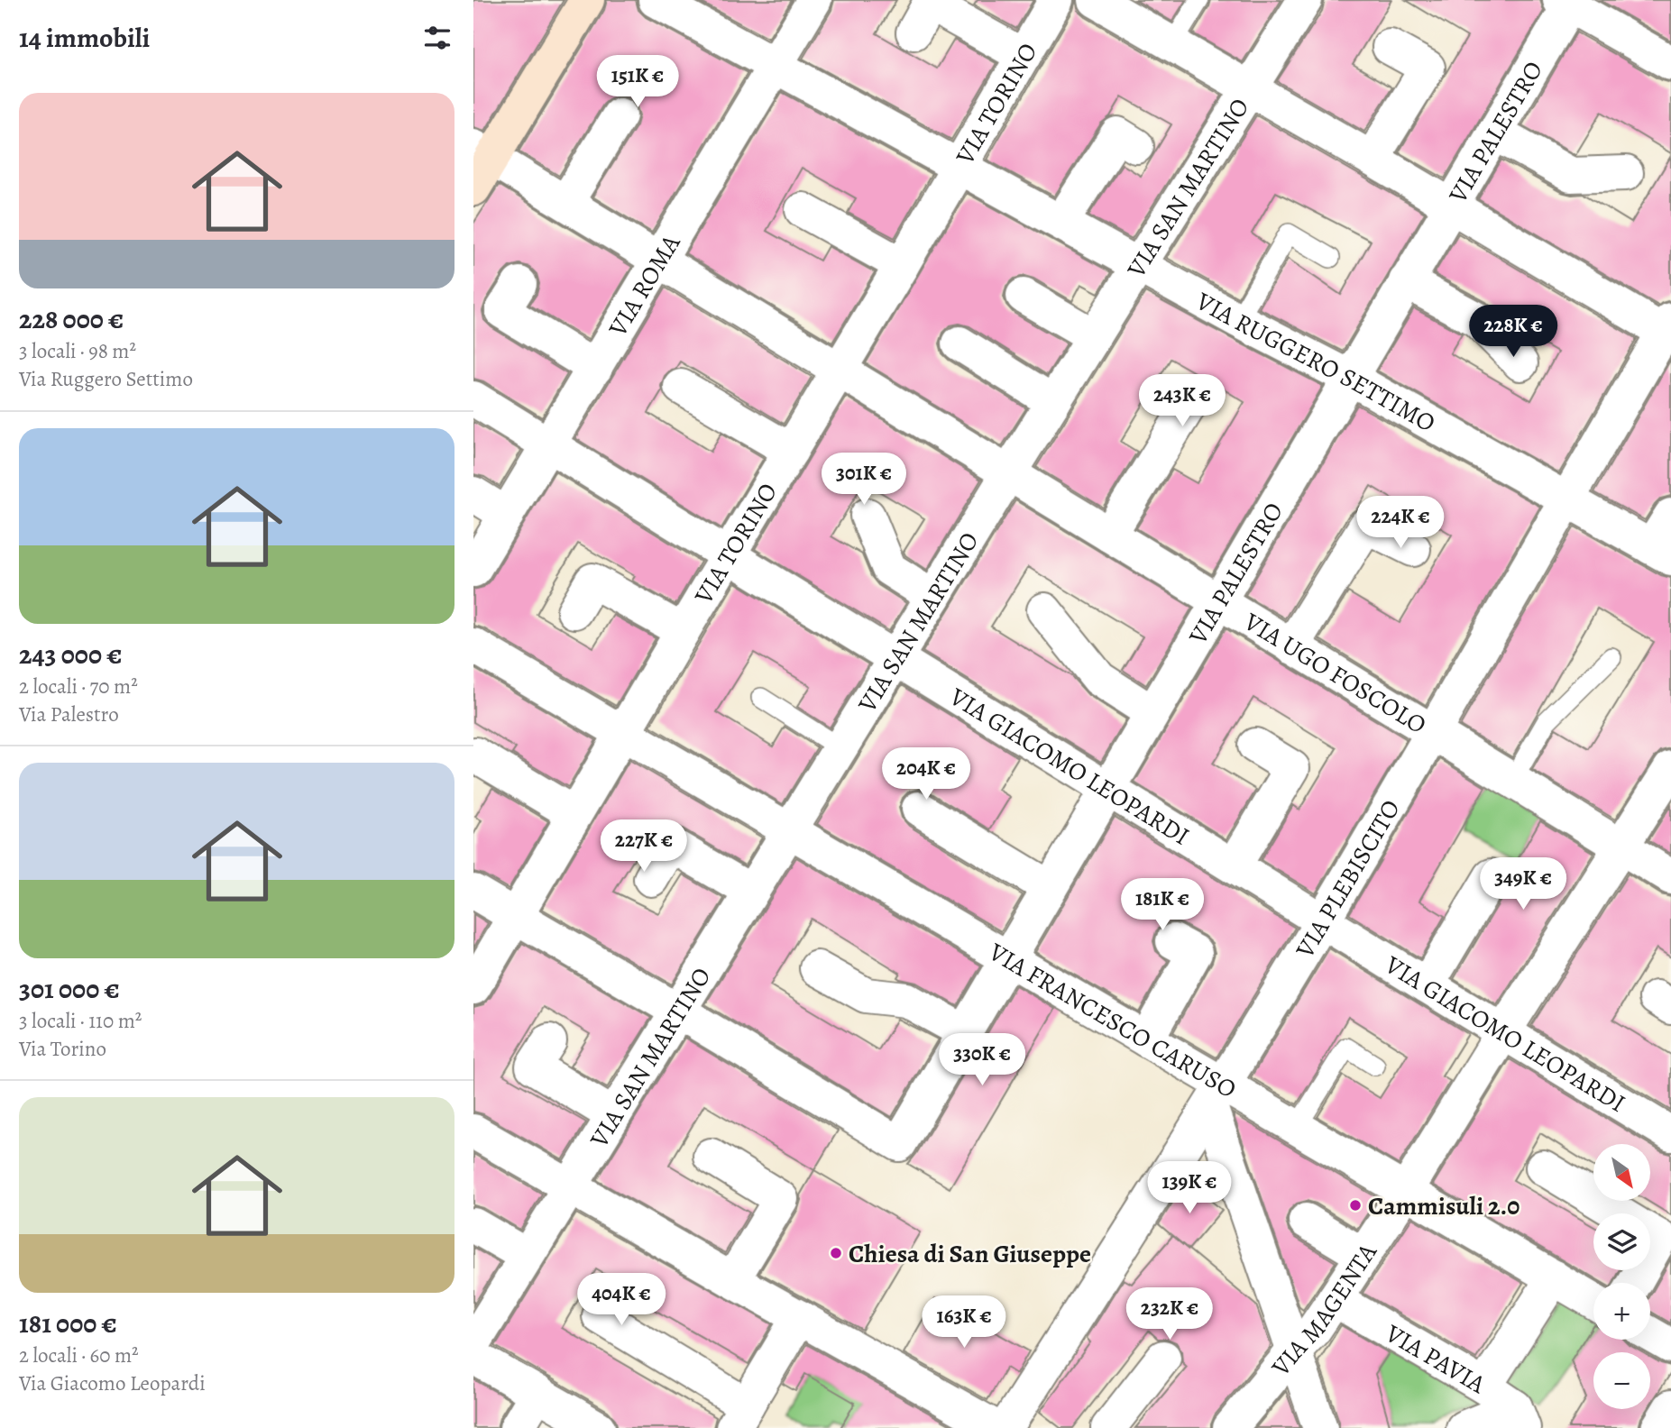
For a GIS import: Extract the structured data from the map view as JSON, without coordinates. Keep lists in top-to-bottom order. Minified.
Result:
{"streets":{"street":["VIA TORINO","VIA PALESTRO","VIA SAN MARTINO","VIA ROMA","VIA RUGGERO SETTIMO","VIA UGO FOSCOLO","VIA GIACOMO LEOPARDI","VIA PLEBISCITO","VIA FRANCESCO CARUSO","VIA MAGENTA","VIA PAVIA"]},"crossings":[["VIA TORINO","VIA RUGGERO SETTIMO"],["VIA TORINO","VIA UGO FOSCOLO"],["VIA TORINO","VIA GIACOMO LEOPARDI"],["VIA TORINO","VIA FRANCESCO CARUSO"],["VIA PALESTRO","VIA SAN MARTINO"],["VIA PALESTRO","VIA RUGGERO SETTIMO"],["VIA PALESTRO","VIA UGO FOSCOLO"],["VIA PALESTRO","VIA GIACOMO LEOPARDI"],["VIA PALESTRO","VIA FRANCESCO CARUSO"],["VIA SAN MARTINO","VIA RUGGERO SETTIMO"],["VIA SAN MARTINO","VIA UGO FOSCOLO"],["VIA SAN MARTINO","VIA GIACOMO LEOPARDI"],["VIA SAN MARTINO","VIA FRANCESCO CARUSO"],["VIA ROMA","VIA RUGGERO SETTIMO"],["VIA ROMA","VIA UGO FOSCOLO"],["VIA ROMA","VIA GIACOMO LEOPARDI"],["VIA RUGGERO SETTIMO","VIA PLEBISCITO"],["VIA UGO FOSCOLO","VIA PLEBISCITO"],["VIA UGO FOSCOLO","VIA MAGENTA"],["VIA GIACOMO LEOPARDI","VIA PLEBISCITO"],["VIA GIACOMO LEOPARDI","VIA MAGENTA"],["VIA PLEBISCITO","VIA FRANCESCO CARUSO"],["VIA FRANCESCO CARUSO","VIA MAGENTA"],["VIA MAGENTA","VIA PAVIA"]],"places":["Cammisuli 2.0","Chiesa di San Giuseppe"],"north":"bottom right","page":{"heading":"14 immobili","price":["151K €","228K €","243K €","301K €","224K €","204K €","227K €","349K €","181K €","330K €","139K €","404K €","232K €","163K €"],"list":[{"name":"228 000 €","note":"3 locali · 98 m² · Via Ruggero Settimo"},{"name":"243 000 €","note":"2 locali · 70 m² · Via Palestro"},{"name":"301 000 €","note":"3 locali · 110 m² · Via Torino"},{"name":"181 000 €","note":"2 locali · 60 m² · Via Giacomo Leopardi"}],"map_buttons":["+","−"]}}
